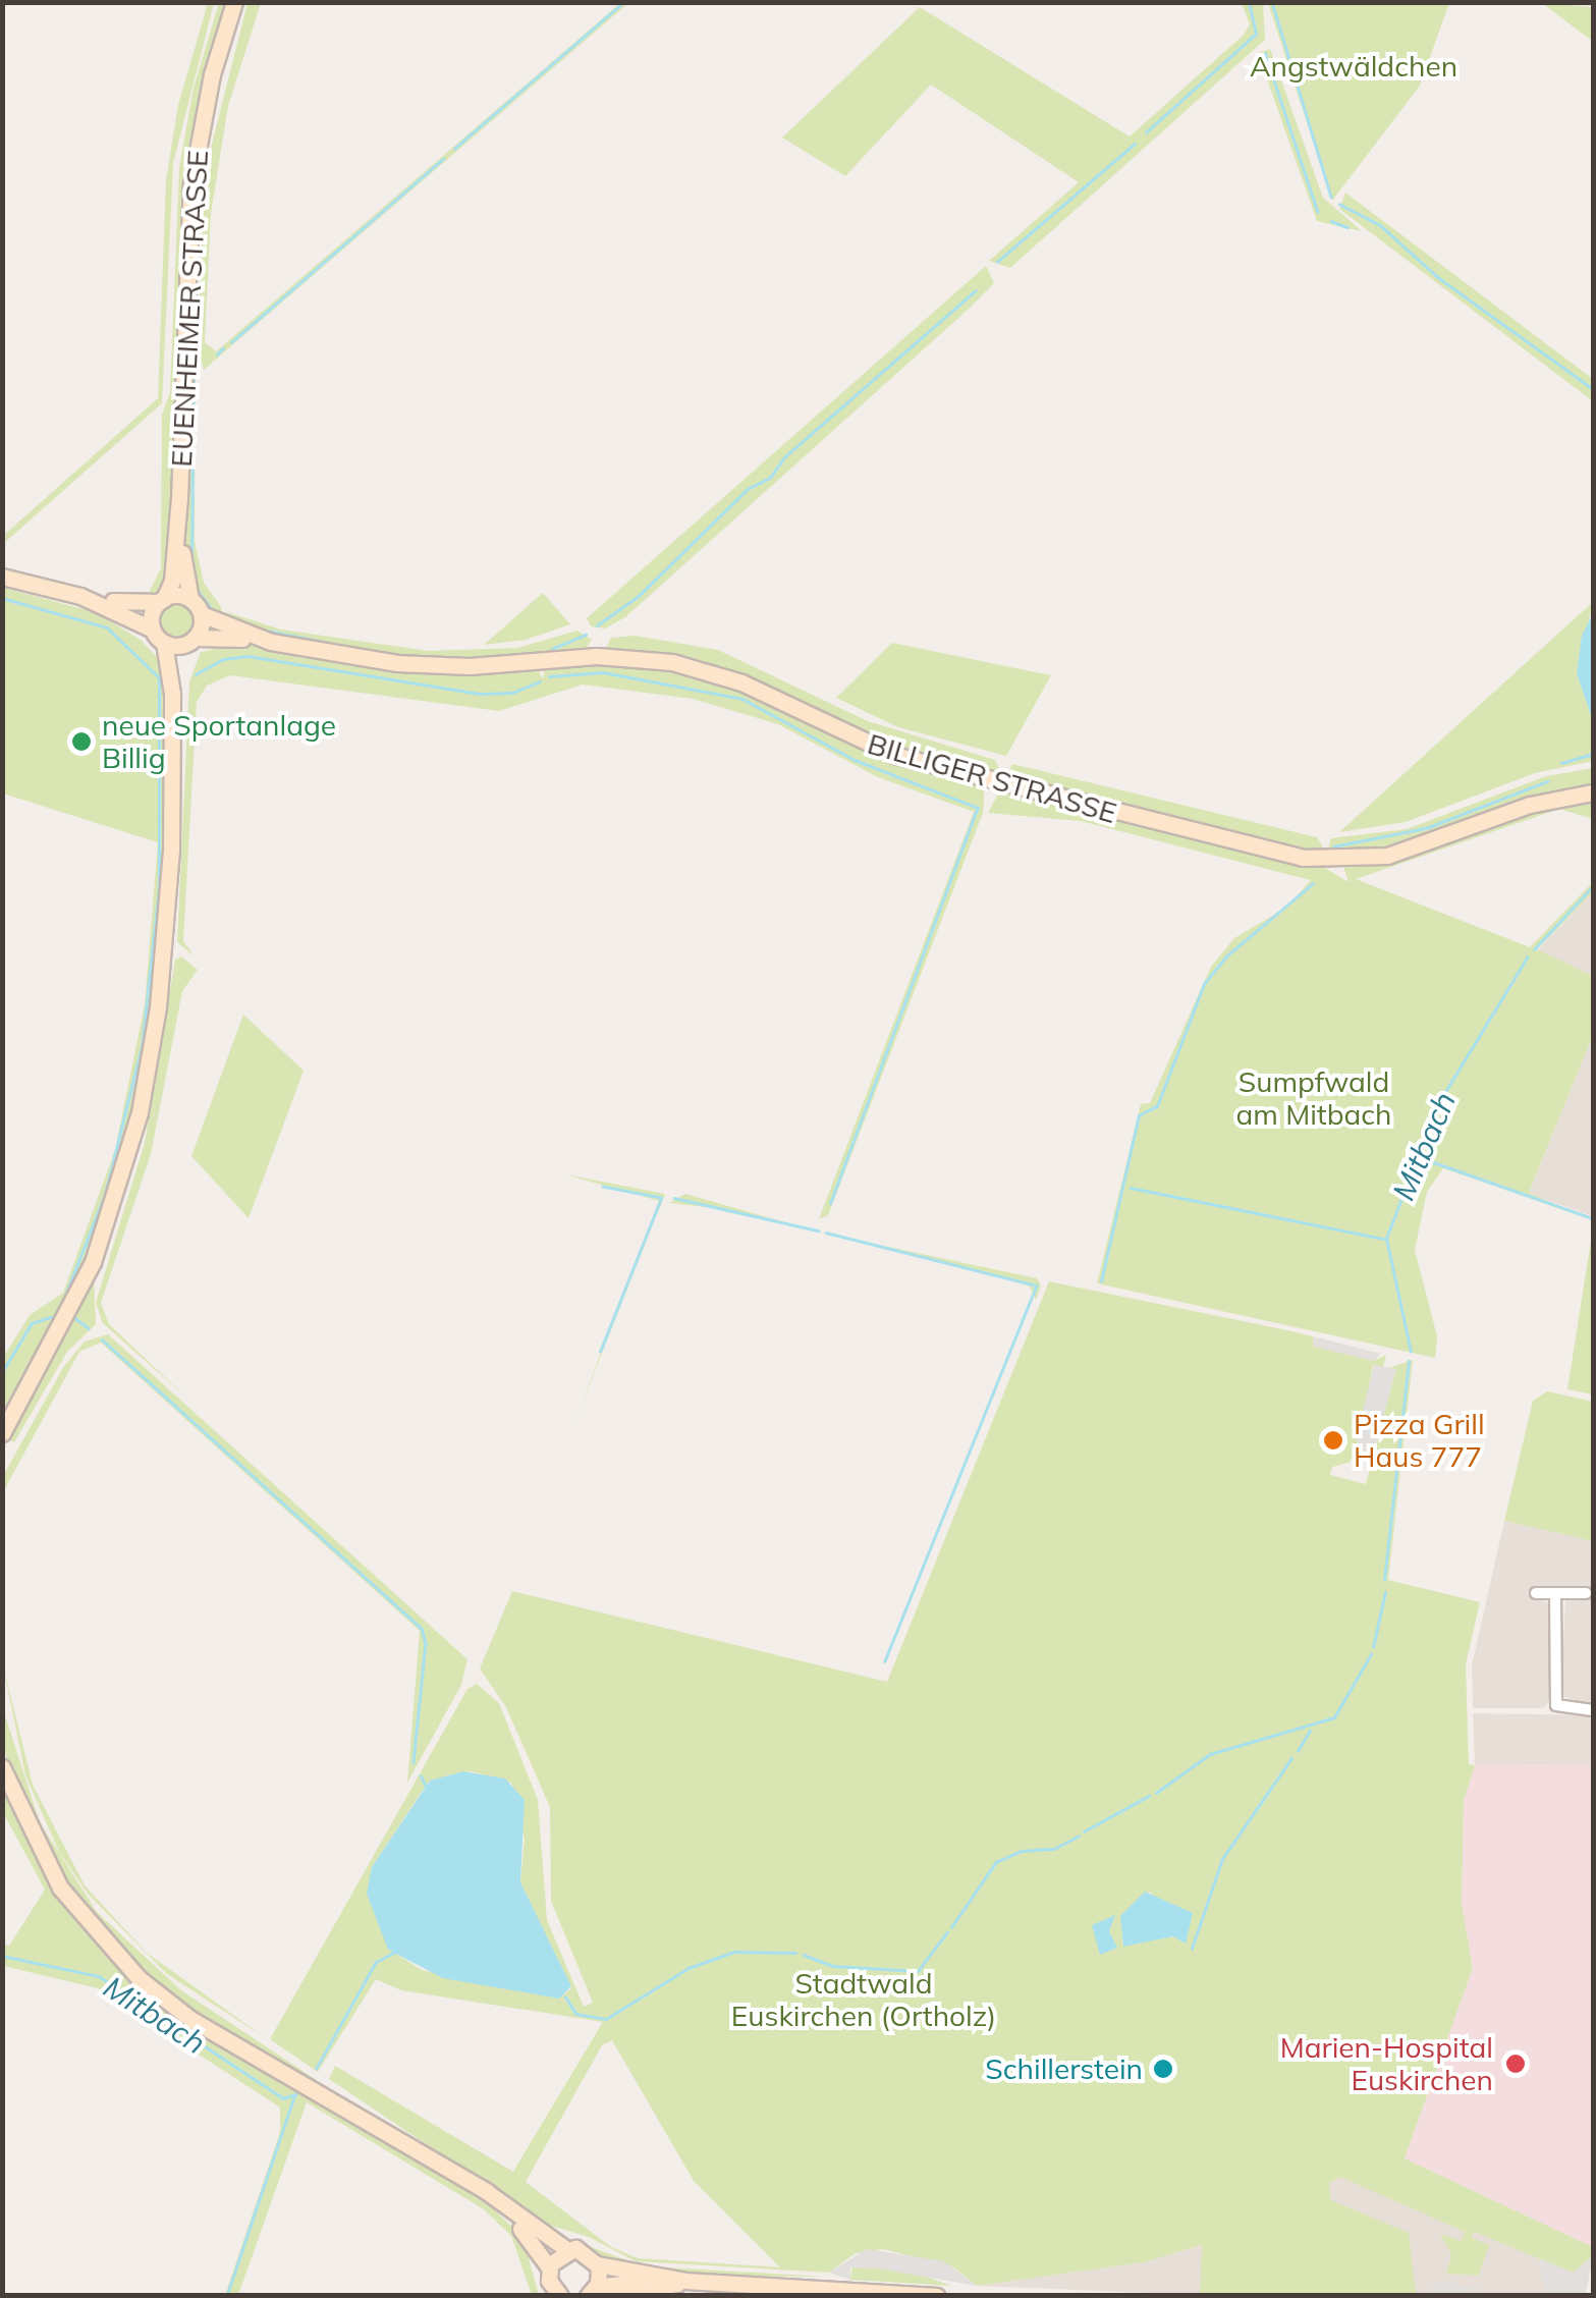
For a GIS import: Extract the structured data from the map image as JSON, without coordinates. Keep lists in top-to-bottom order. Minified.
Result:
{"streets":{"main road":["EUENHEIMER STRASSE","BILLIGER STRASSE"]},"crossings":[["EUENHEIMER STRASSE","BILLIGER STRASSE"]],"water":["Mitbach"],"parks":["Angstwäldchen","Sumpfwald am Mitbach","Stadtwald Euskirchen (Ortholz)"],"places":["neue Sportanlage Billig","Pizza Grill Haus 777","Marien-Hospital Euskirchen","Schillerstein"]}
